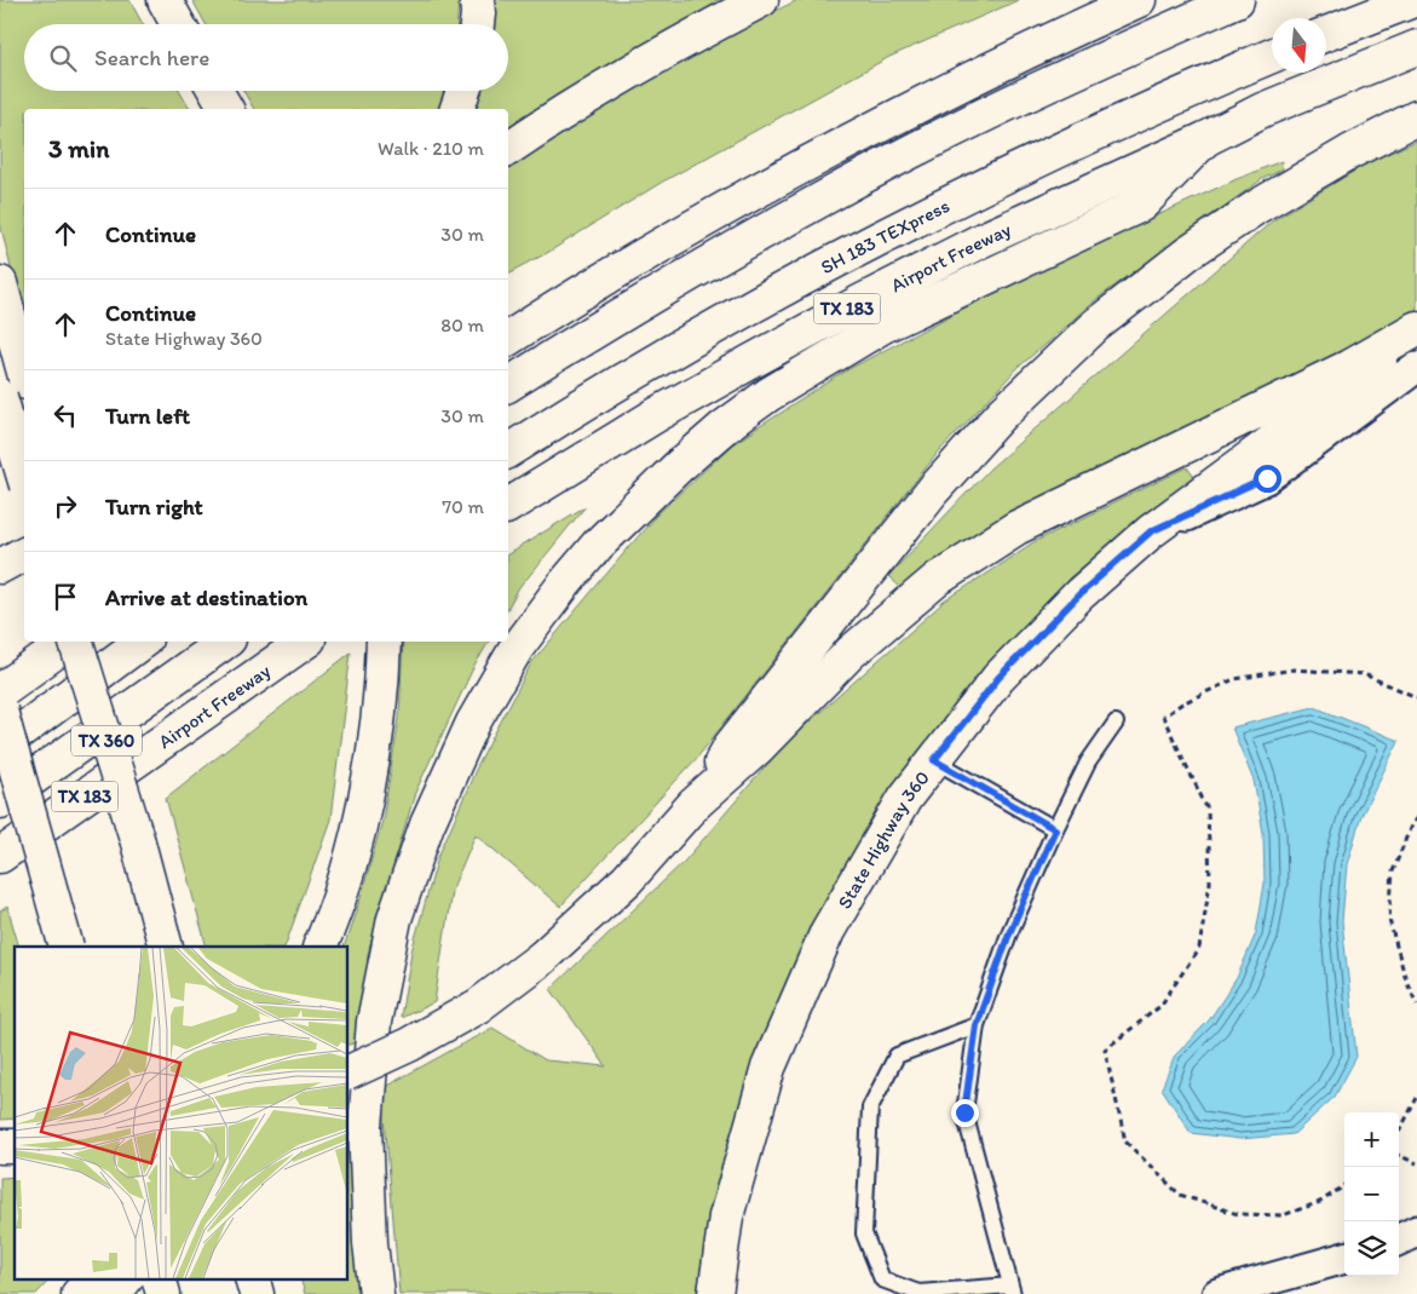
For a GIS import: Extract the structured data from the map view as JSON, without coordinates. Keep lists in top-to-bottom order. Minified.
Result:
{"streets":{"main road":["SH 183 TEXpress","Airport Freeway","TX 183","TX 360","State Highway 360"]},"north":"bottom","page":{"search":"Search here","heading":["3 min","Walk · 210 m"],"list":[["Continue","30 m"],["Continue","State Highway 360","80 m"],["Turn left","30 m"],["Turn right","70 m"],"Arrive at destination"],"map_buttons":["+","−"]}}
